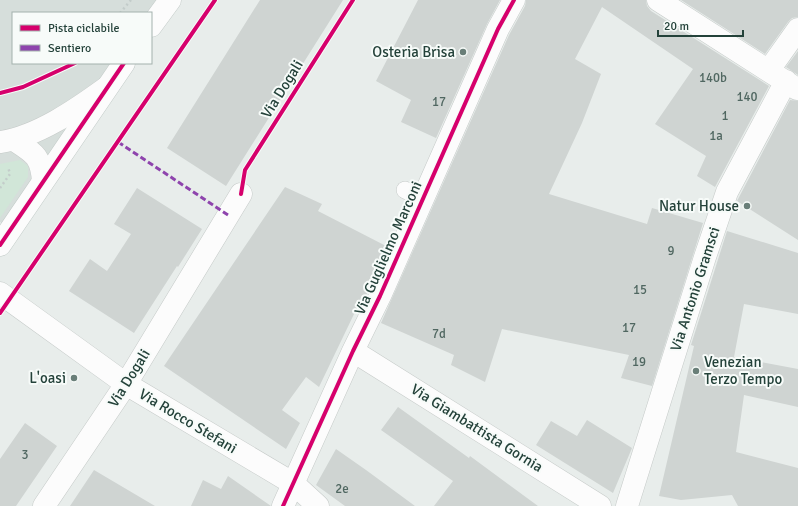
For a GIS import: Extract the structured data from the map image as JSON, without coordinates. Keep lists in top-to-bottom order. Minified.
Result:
{"streets":{"street":["Via Dogali","Via Guglielmo Marconi","Via Antonio Gramsci","Via Rocco Stefani","Via Giambattista Gornia"]},"crossings":[["Via Dogali","Via Rocco Stefani"],["Via Guglielmo Marconi","Via Rocco Stefani"],["Via Guglielmo Marconi","Via Giambattista Gornia"]],"places":["Osteria Brisa","Natur House","Venezian Terzo Tempo","L'oasi"],"house_numbers":["140b","140","17","1","1a","9","15","17","7d","19","3","2e"],"legend":["Pista ciclabile","Sentiero"],"scale_bar":"20 m"}
